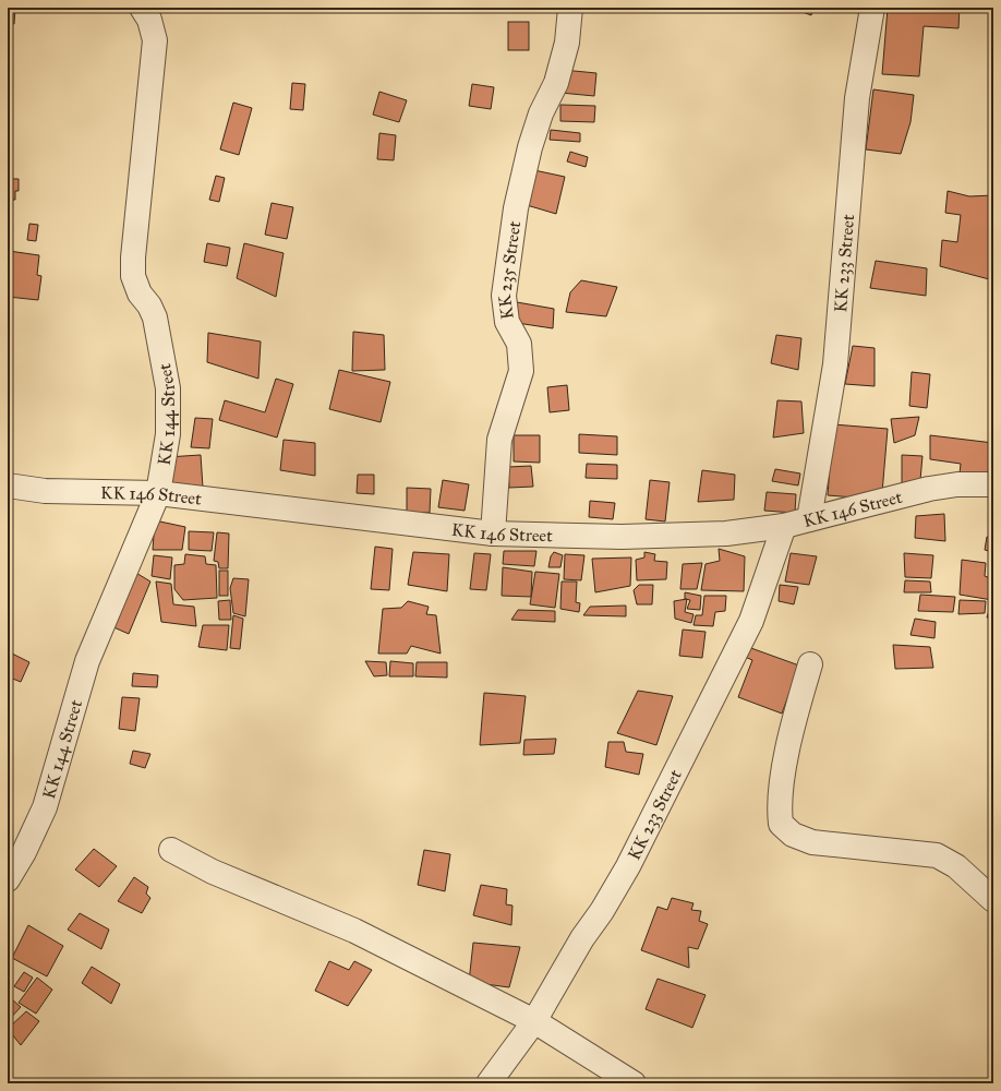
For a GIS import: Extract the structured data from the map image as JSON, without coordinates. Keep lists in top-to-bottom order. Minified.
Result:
{"streets":{"street":["KK 233 Street","KK 235 Street","KK 144 Street","KK 146 Street"]},"crossings":[["KK 233 Street","KK 146 Street"],["KK 235 Street","KK 146 Street"],["KK 144 Street","KK 146 Street"]]}
